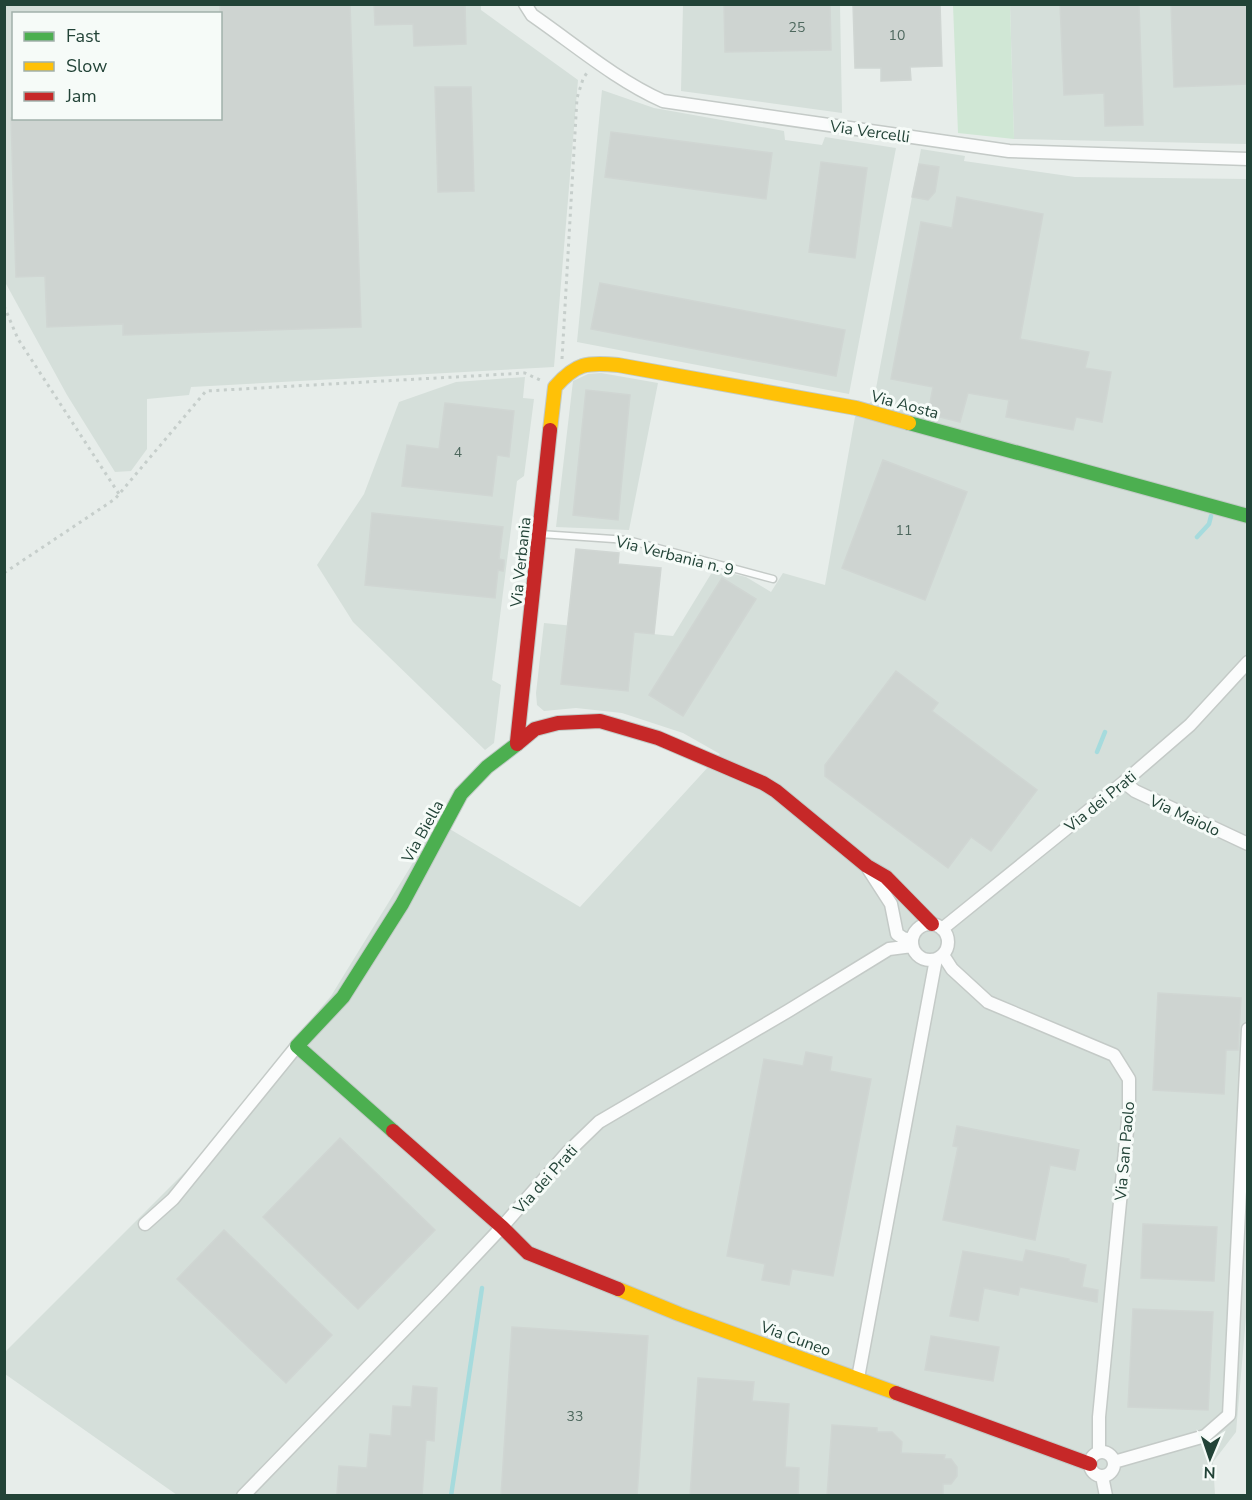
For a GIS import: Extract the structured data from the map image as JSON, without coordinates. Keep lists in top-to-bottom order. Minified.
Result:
{"streets":{"street":["Via Vercelli","Via Aosta","Via Verbania","Via dei Prati","Via Maiolo","Via Biella","Via San Paolo","Via Cuneo"],"lane":["Via Verbania n. 9"]},"crossings":[["Via Verbania n. 9","Via Verbania"],["Via Verbania","Via Biella"],["Via dei Prati","Via Maiolo"],["Via dei Prati","Via Biella"],["Via dei Prati","Via San Paolo"],["Via dei Prati","Via Cuneo"],["Via Biella","Via San Paolo"],["Via San Paolo","Via Cuneo"]],"house_numbers":["25","10","4","11","33"],"legend":["Fast","Slow","Jam"],"north":"bottom"}
